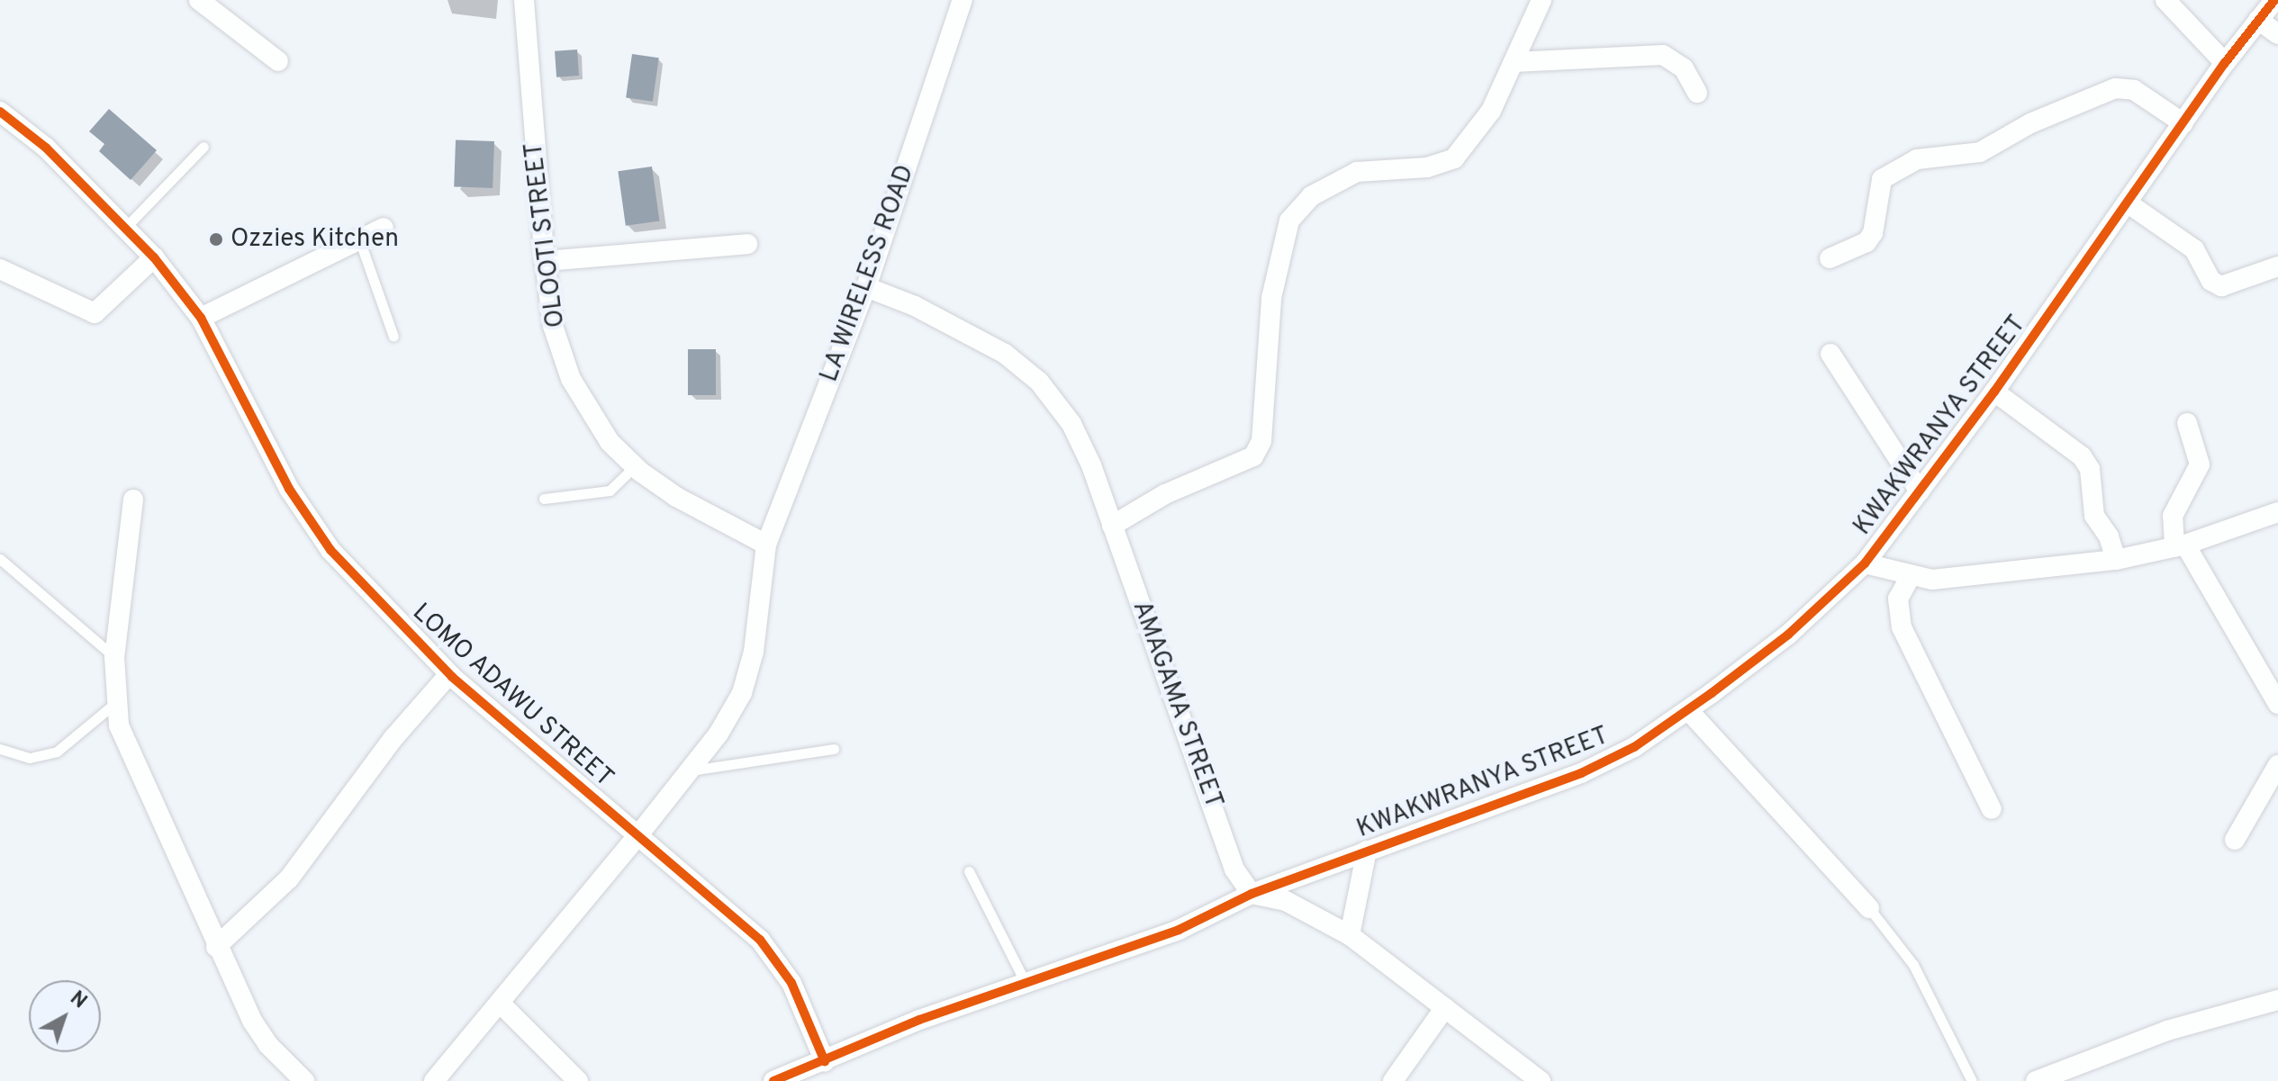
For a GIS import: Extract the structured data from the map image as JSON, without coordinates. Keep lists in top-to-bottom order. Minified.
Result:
{"streets":{"street":["OLOOTI STREET","LA WIRELESS ROAD","KWAKWRANYA STREET","LOMO ADAWU STREET","AMAGAMA STREET"]},"crossings":[["OLOOTI STREET","LA WIRELESS ROAD"],["LA WIRELESS ROAD","LOMO ADAWU STREET"],["LA WIRELESS ROAD","AMAGAMA STREET"],["KWAKWRANYA STREET","LOMO ADAWU STREET"],["KWAKWRANYA STREET","AMAGAMA STREET"]],"places":["Ozzies Kitchen"],"north":"top right"}
